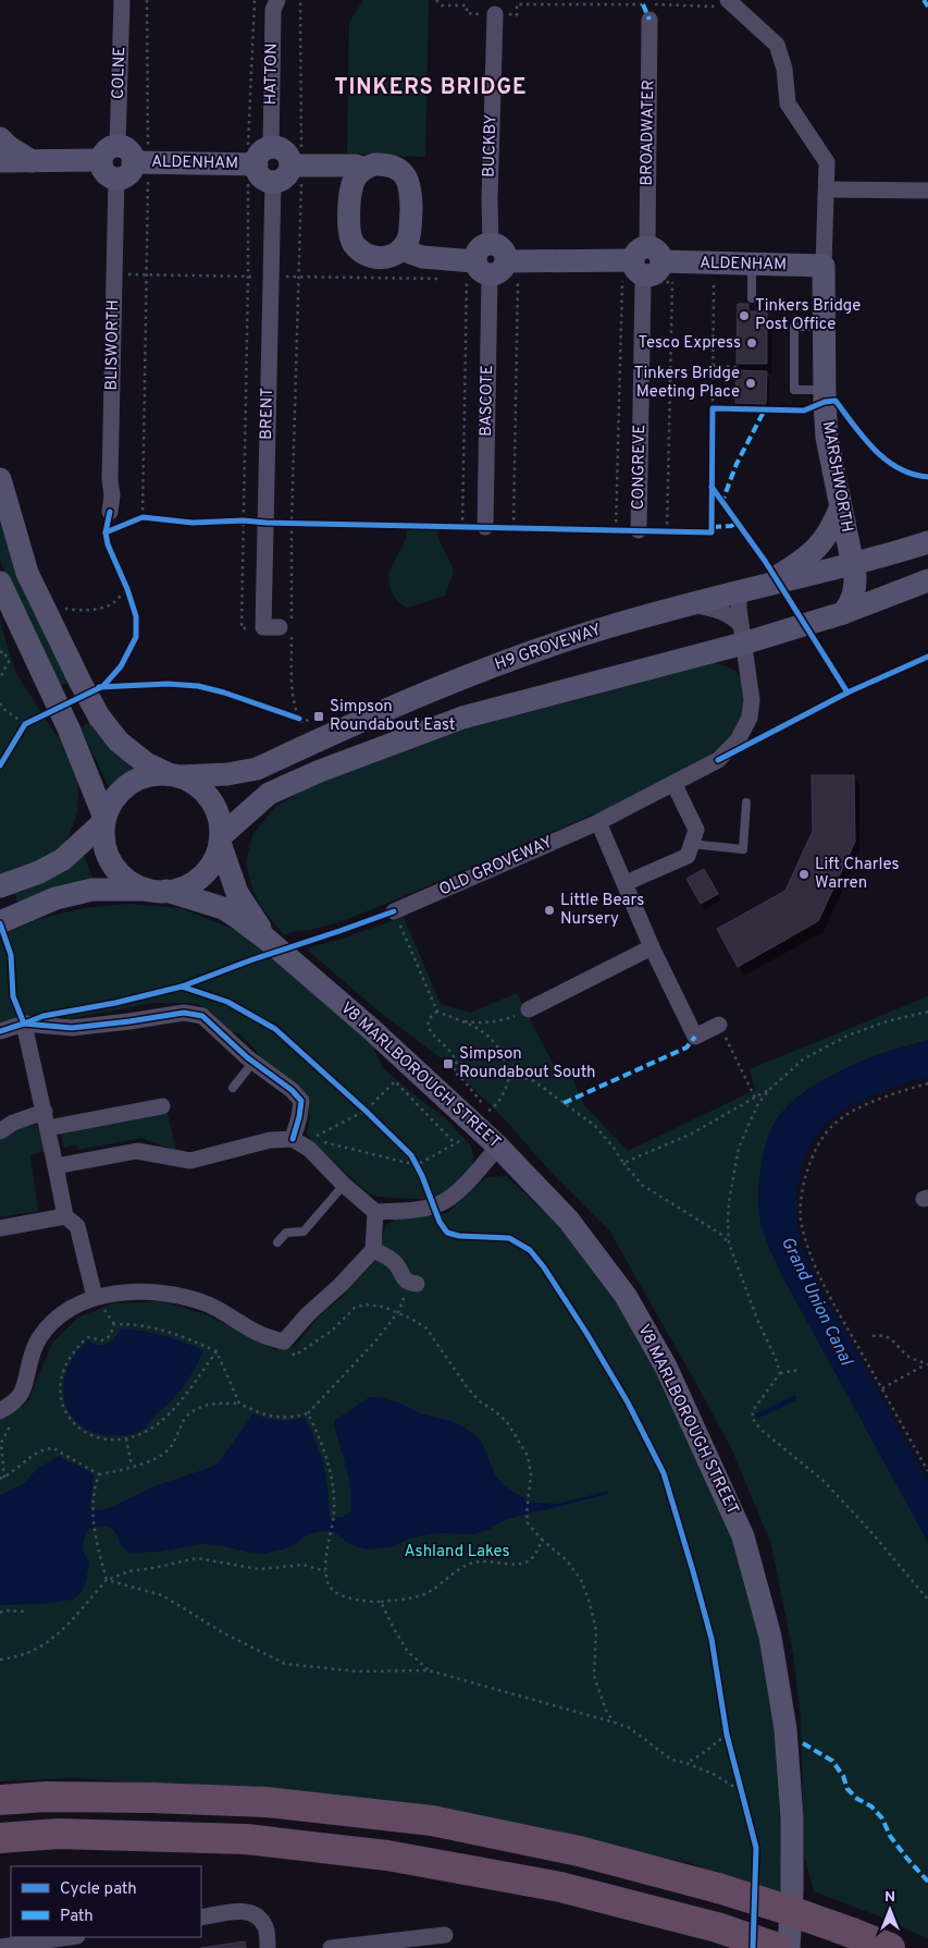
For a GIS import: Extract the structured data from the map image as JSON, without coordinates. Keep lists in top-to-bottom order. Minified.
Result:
{"streets":{"street":["COLNE","HATTON","BROADWATER","BUCKBY","ALDENHAM","BLISWORTH","BASCOTE","BRENT","CONGREVE","MARSHWORTH","H9 GROVEWAY","OLD GROVEWAY","V8 MARLBOROUGH STREET"]},"crossings":[["COLNE","ALDENHAM"],["COLNE","BLISWORTH"],["HATTON","ALDENHAM"],["HATTON","BRENT"],["BROADWATER","ALDENHAM"],["BROADWATER","CONGREVE"],["ALDENHAM","BLISWORTH"],["ALDENHAM","BASCOTE"],["ALDENHAM","BRENT"],["ALDENHAM","CONGREVE"],["ALDENHAM","MARSHWORTH"],["H9 GROVEWAY","OLD GROVEWAY"],["H9 GROVEWAY","V8 MARLBOROUGH STREET"]],"districts":["TINKERS BRIDGE"],"water":["Grand Union Canal"],"parks":["Ashland Lakes"],"places":{"other":["Tinkers Bridge Post Office","Tesco Express","Tinkers Bridge Meeting Place","Lift Charles Warren","Little Bears Nursery"],"transit":["Simpson Roundabout East","Simpson Roundabout South"]},"legend":["Cycle path","Path"],"north":"top"}
